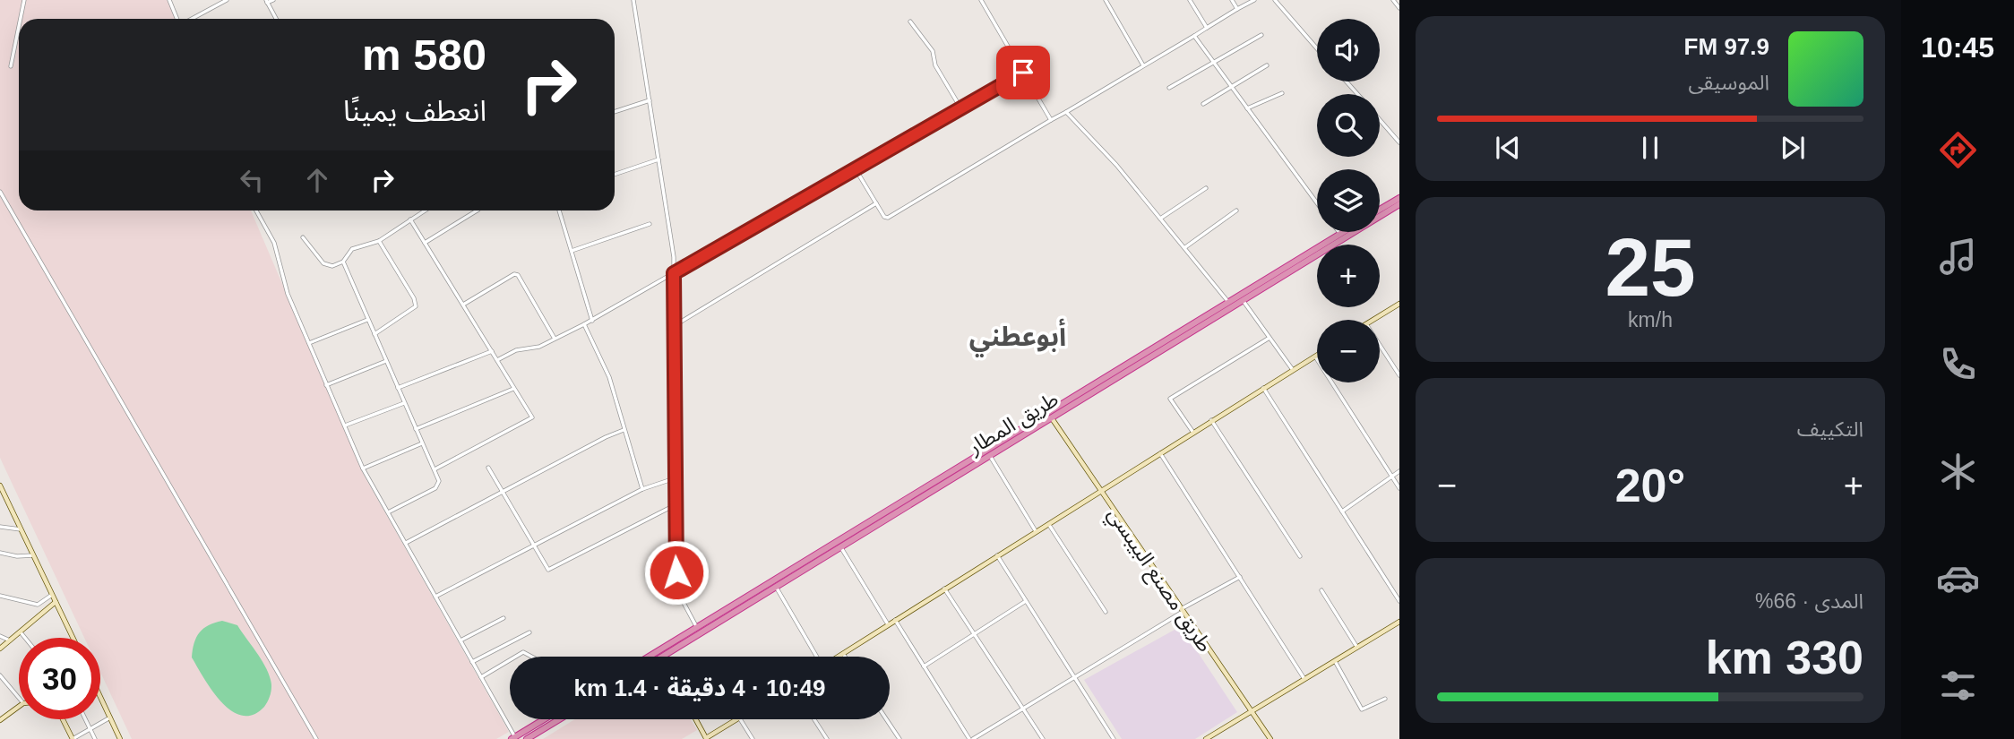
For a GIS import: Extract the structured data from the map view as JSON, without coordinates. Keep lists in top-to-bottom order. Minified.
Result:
{"streets":{"highway":["طريق المطار"],"street":["طريق مصنع البيبسي"]},"crossings":[["طريق المطار","طريق مصنع البيبسي"]],"districts":["أبوعطني"],"page":{"tabs":"10:45","map_buttons":["+","−"],"turn":["580 m","انعطف يمينًا"],"song":["97.9 FM","الموسيقى"],"tile":[["25","km/h"],"التكييف",["المدى · 66%","330 km"]],"heat":["−","20°","+"],"limit":"30","trip":"10:49 · 4 دقيقة · 1.4 km"}}
